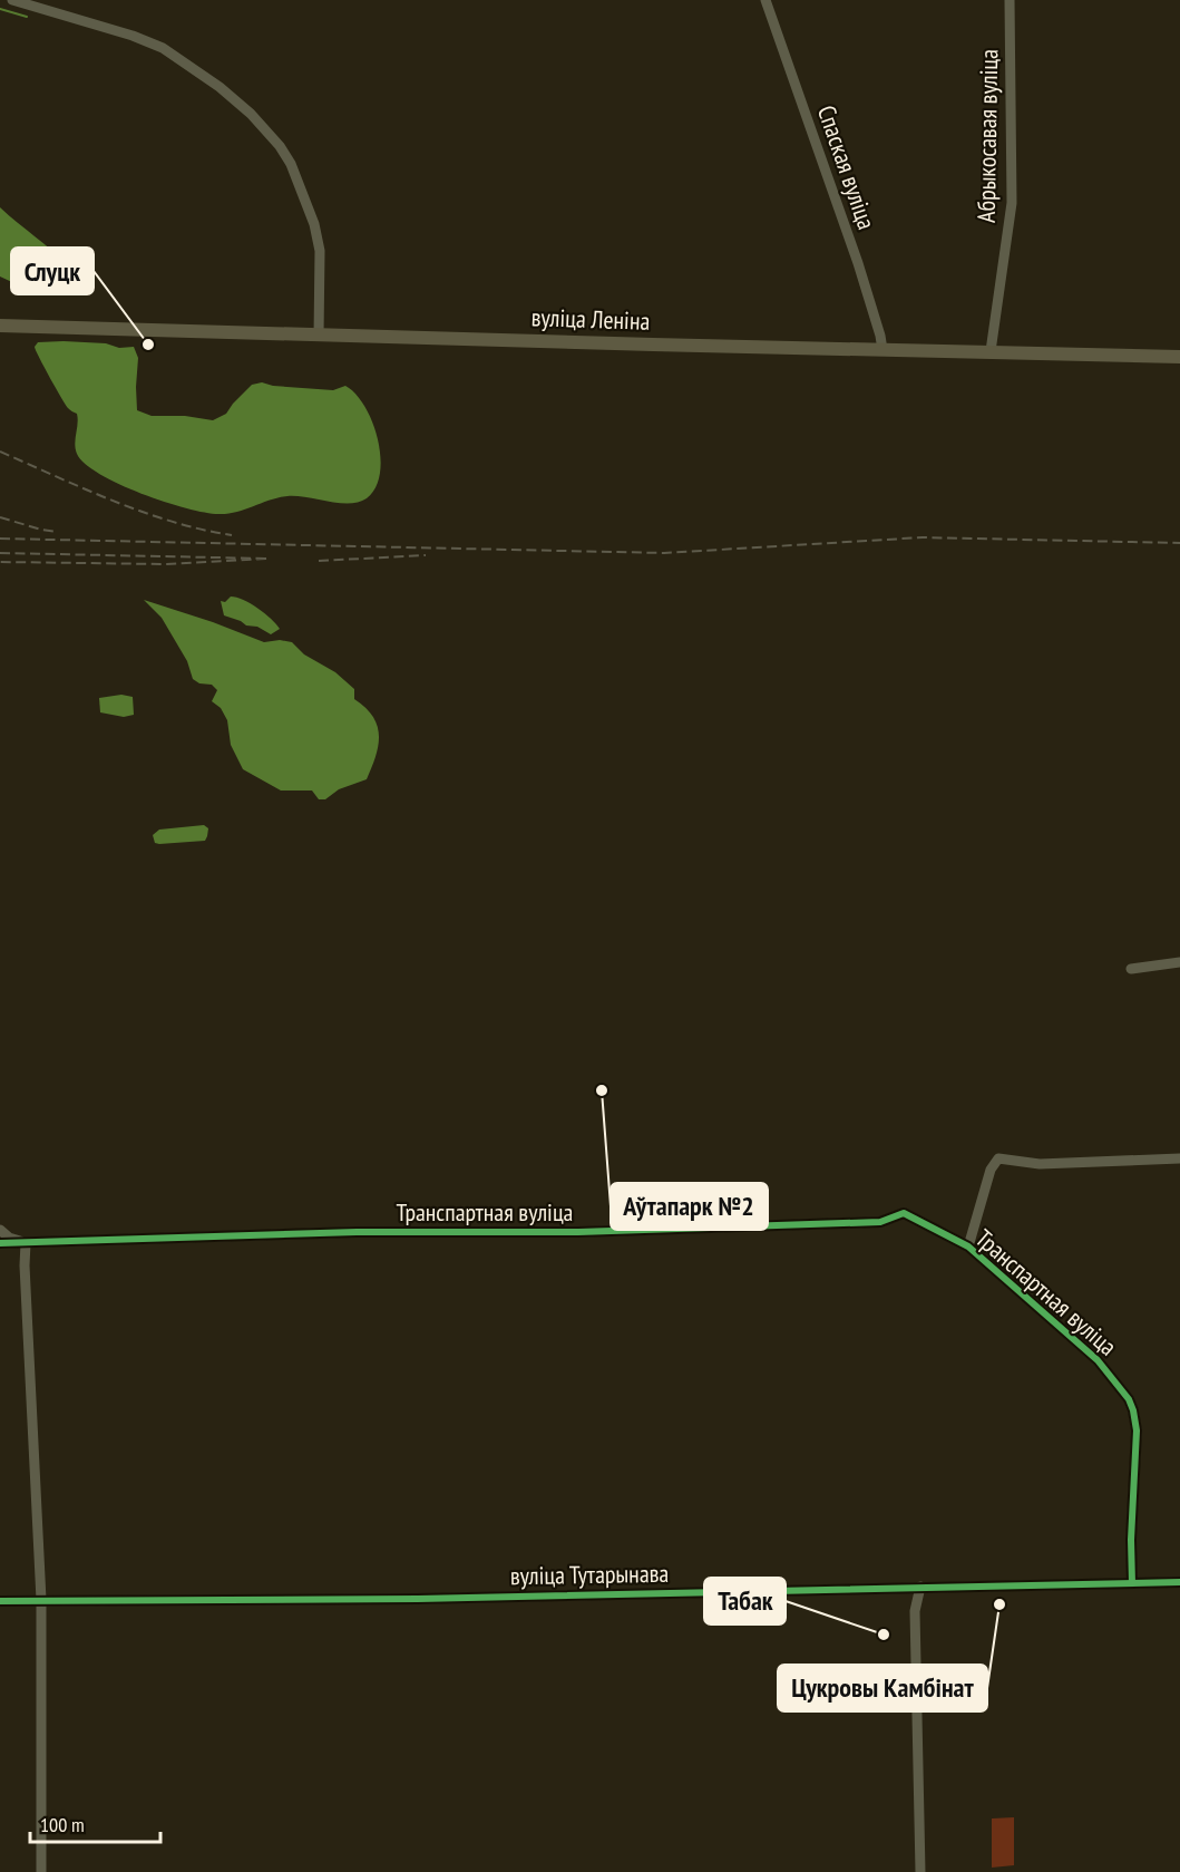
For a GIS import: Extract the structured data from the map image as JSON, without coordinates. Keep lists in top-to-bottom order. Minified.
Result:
{"streets":{"main road":["вуліца Леніна"],"street":["Абрыкосавая вуліца","Спаская вуліца","Транспартная вуліца","вуліца Тутарынава"]},"crossings":[["Абрыкосавая вуліца","вуліца Леніна"],["Спаская вуліца","вуліца Леніна"],["Транспартная вуліца","вуліца Тутарынава"]],"places":["Слуцк","Аўтапарк №2","Цукровы Камбінат","Табак"],"scale_bar":"100 m"}
